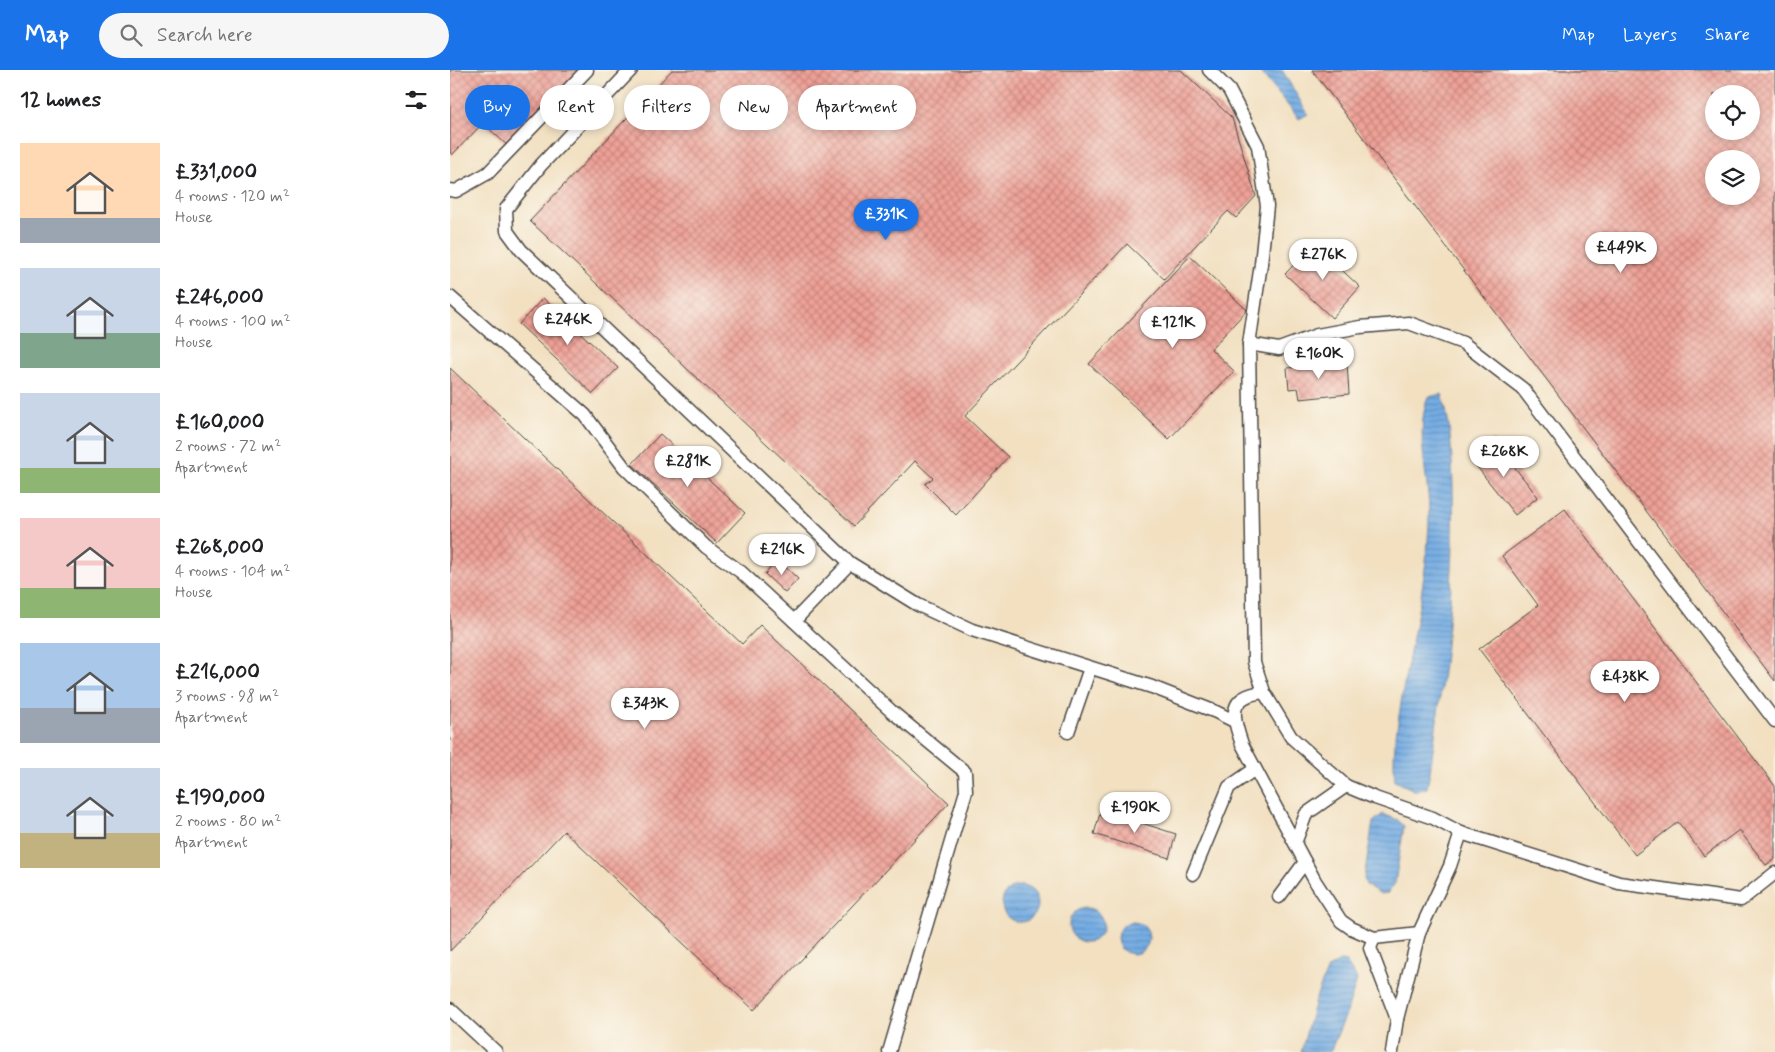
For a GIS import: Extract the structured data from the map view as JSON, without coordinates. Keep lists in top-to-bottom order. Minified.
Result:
{"page":{"header":"Map","search":"Search here","nav":["Map","Layers","Share"],"heading":"12 homes","chip":["Buy","Rent","Filters","New","Apartment"],"list":[{"name":"£331,000","note":"4 rooms · 120 m² · House"},{"name":"£246,000","note":"4 rooms · 100 m² · House"},{"name":"£160,000","note":"2 rooms · 72 m² · Apartment"},{"name":"£268,000","note":"4 rooms · 104 m² · House"},{"name":"£216,000","note":"3 rooms · 98 m² · Apartment"},{"name":"£190,000","note":"2 rooms · 80 m² · Apartment"}],"price":["£331K","£449K","£276K","£246K","£121K","£160K","£268K","£281K","£216K","£438K","£343K","£190K"]}}
